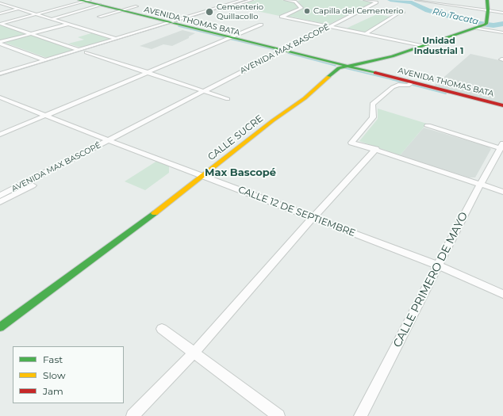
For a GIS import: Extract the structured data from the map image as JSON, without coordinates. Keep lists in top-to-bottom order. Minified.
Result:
{"streets":{"main road":["AVENIDA THOMAS BATA","CALLE SUCRE"],"street":["AVENIDA MAX BASCOPÉ","CALLE 12 DE SEPTIEMBRE","CALLE PRIMERO DE MAYO"]},"crossings":[["AVENIDA THOMAS BATA","AVENIDA MAX BASCOPÉ"],["AVENIDA THOMAS BATA","CALLE SUCRE"],["AVENIDA MAX BASCOPÉ","CALLE 12 DE SEPTIEMBRE"],["CALLE SUCRE","CALLE 12 DE SEPTIEMBRE"],["CALLE 12 DE SEPTIEMBRE","CALLE PRIMERO DE MAYO"]],"districts":["Unidad Industrial 1","Max Bascopé"],"water":["Río Tacata"],"places":["Capilla del Cementerio","Cementerio Quillacollo"],"legend":["Fast","Slow","Jam"]}
